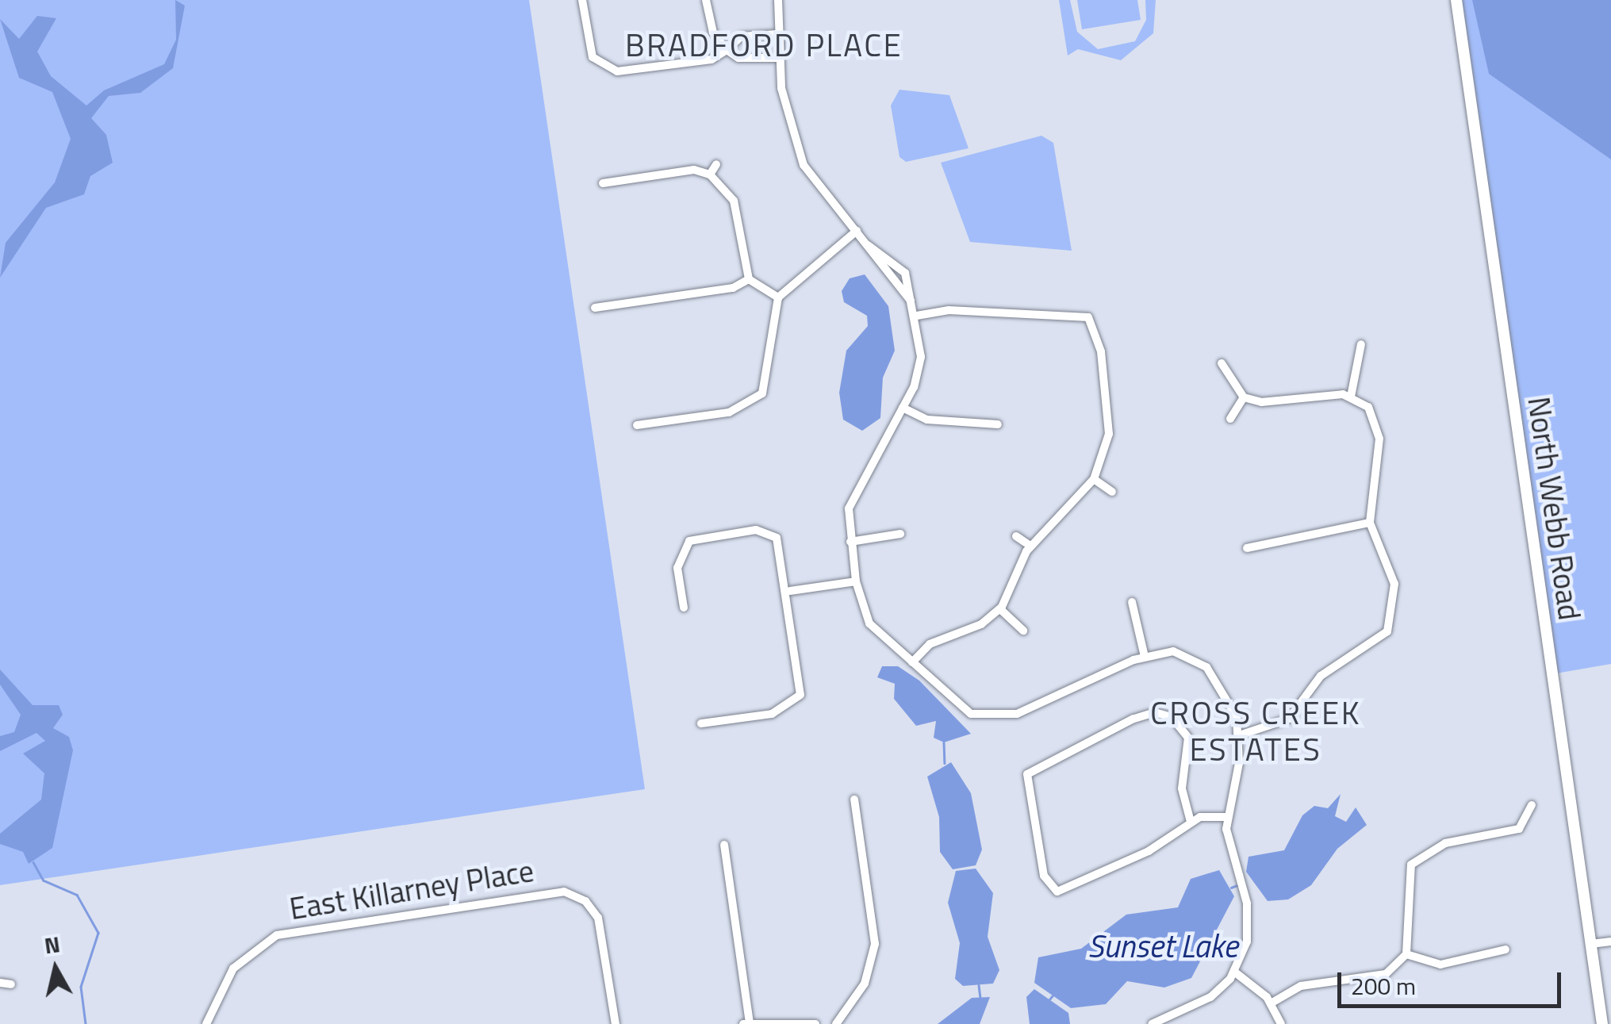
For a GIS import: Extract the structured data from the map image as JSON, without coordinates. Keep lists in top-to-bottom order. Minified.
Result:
{"streets":{"main road":["North Webb Road"],"street":["East Killarney Place"]},"districts":["BRADFORD PLACE","CROSS CREEK ESTATES"],"water":["Sunset Lake"],"scale_bar":"200 m","north":"top"}
